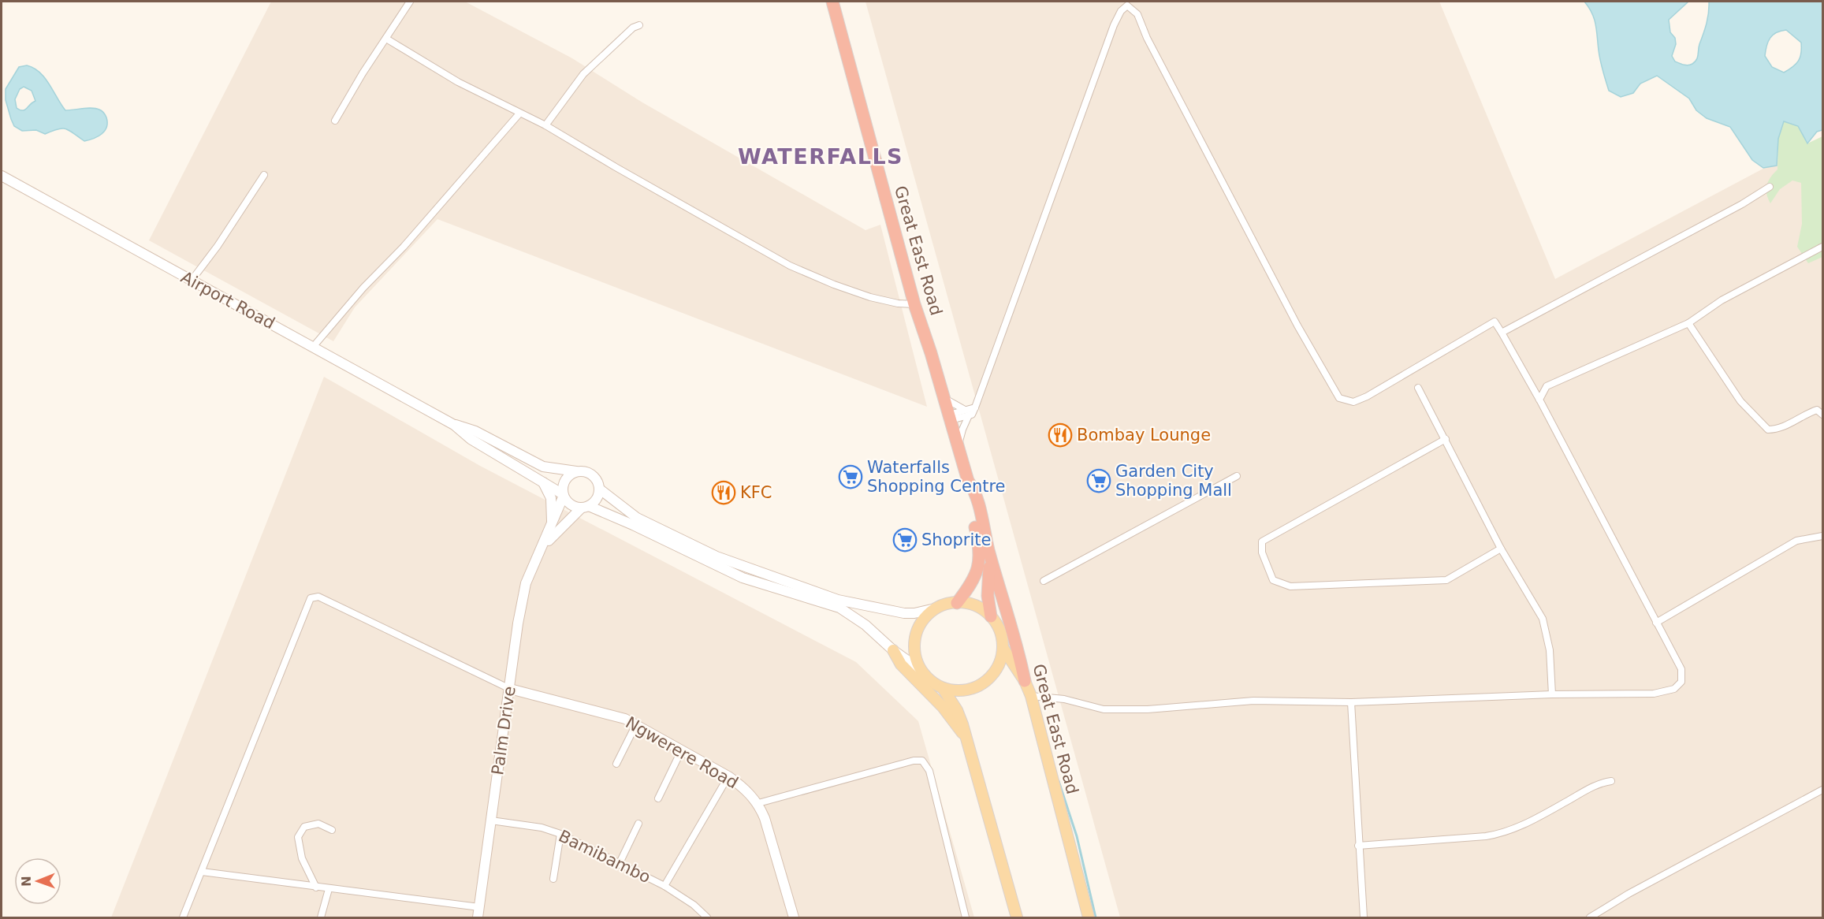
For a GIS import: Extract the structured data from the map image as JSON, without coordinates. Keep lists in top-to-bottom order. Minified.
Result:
{"streets":{"highway":["Great East Road"],"main road":["Airport Road","Palm Drive","Ngwerere Road"],"street":["Bamibambo"]},"crossings":[["Airport Road","Palm Drive"],["Palm Drive","Ngwerere Road"],["Palm Drive","Bamibambo"]],"districts":["WATERFALLS"],"places":{"restaurant":["Bombay Lounge","KFC"],"supermarket":["Waterfalls Shopping Centre","Garden City Shopping Mall","Shoprite"]},"north":"left"}
